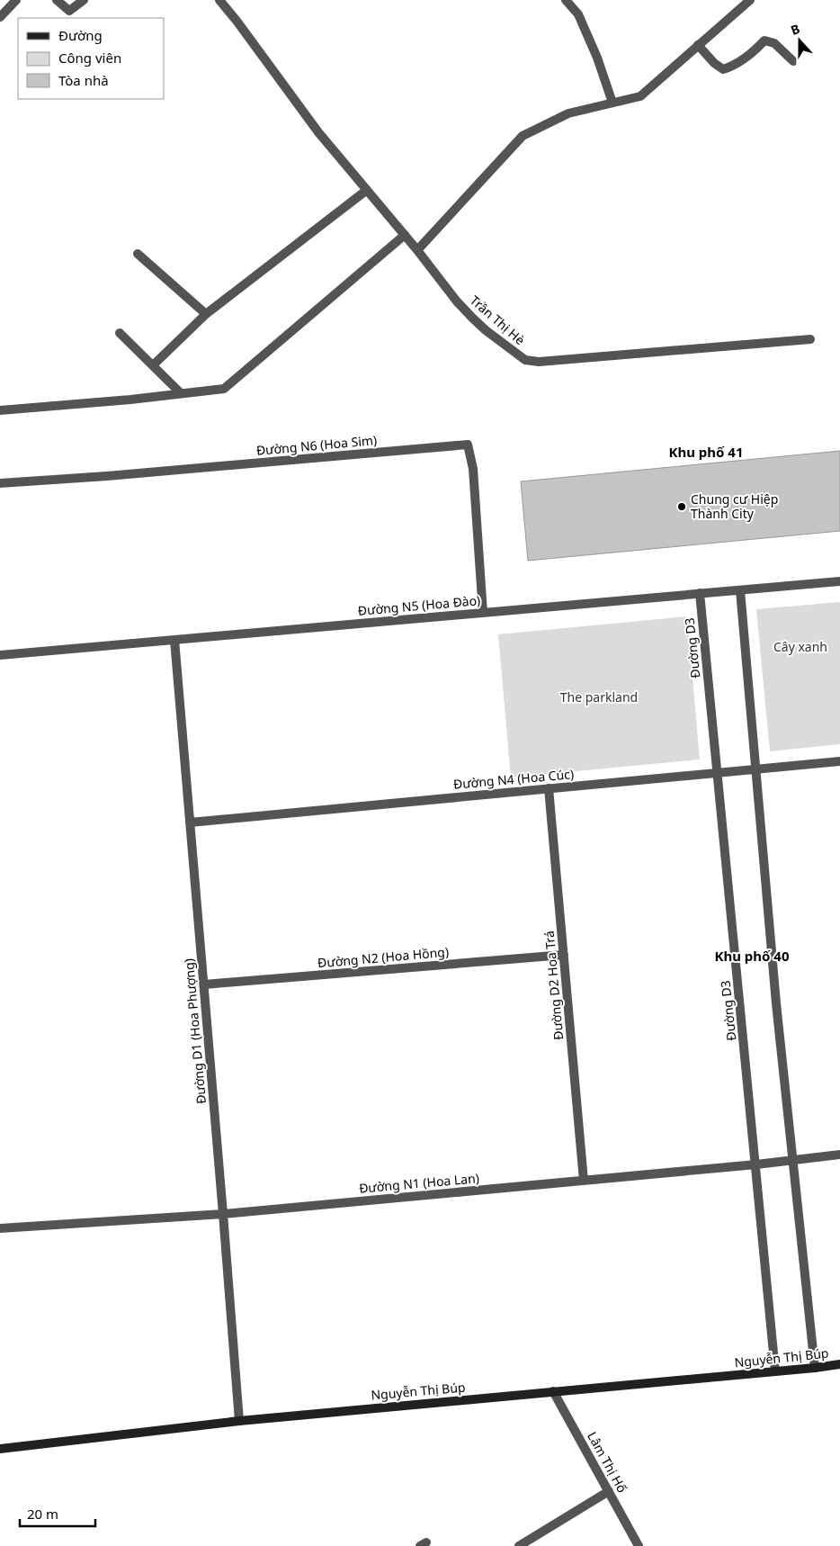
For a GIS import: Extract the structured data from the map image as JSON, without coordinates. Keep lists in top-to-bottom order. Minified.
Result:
{"streets":{"street":["Trần Thị Hè","Đường N6 (Hoa Sim)","Đường N5 (Hoa Đào)","Đường D3","Đường N4 (Hoa Cúc)","Đường N2 (Hoa Hồng)","Đường D2 Hoa Trá","Đường D1 (Hoa Phượng)","Đường N1 (Hoa Lan)","Nguyễn Thị Búp","Lâm Thị Hố"]},"crossings":[["Đường N6 (Hoa Sim)","Đường N5 (Hoa Đào)"],["Đường N5 (Hoa Đào)","Đường D3"],["Đường N5 (Hoa Đào)","Đường D1 (Hoa Phượng)"],["Đường D3","Đường N4 (Hoa Cúc)"],["Đường D3","Đường N1 (Hoa Lan)"],["Đường D3","Nguyễn Thị Búp"],["Đường N4 (Hoa Cúc)","Đường D2 Hoa Trá"],["Đường N4 (Hoa Cúc)","Đường D1 (Hoa Phượng)"],["Đường N2 (Hoa Hồng)","Đường D2 Hoa Trá"],["Đường N2 (Hoa Hồng)","Đường D1 (Hoa Phượng)"],["Đường D2 Hoa Trá","Đường N1 (Hoa Lan)"],["Đường D1 (Hoa Phượng)","Đường N1 (Hoa Lan)"],["Đường D1 (Hoa Phượng)","Nguyễn Thị Búp"],["Nguyễn Thị Búp","Lâm Thị Hố"]],"districts":["Khu phố 41","Khu phố 40"],"parks":["Cây xanh","The parkland"],"places":["Chung cư Hiệp Thành City"],"legend":["Đường","Công viên","Tòa nhà"],"scale_bar":"20 m","north":"top"}
